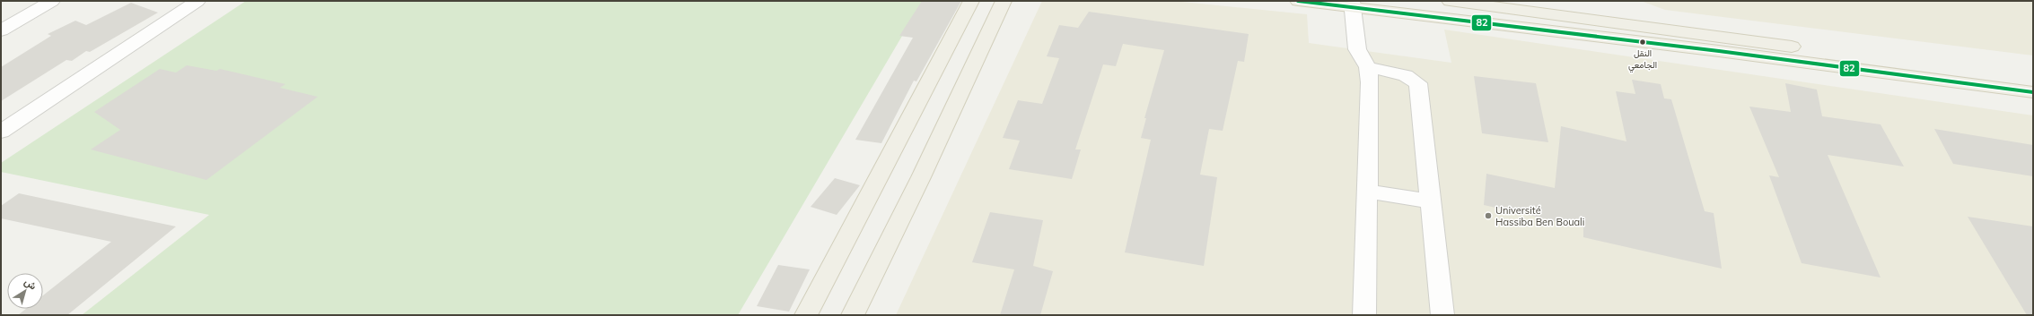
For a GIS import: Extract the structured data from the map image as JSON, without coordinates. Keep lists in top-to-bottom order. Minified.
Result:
{"places":["النقل الجامعي","Université Hassiba Ben Bouali"],"lines":["transit line 82"],"north":"top right"}
